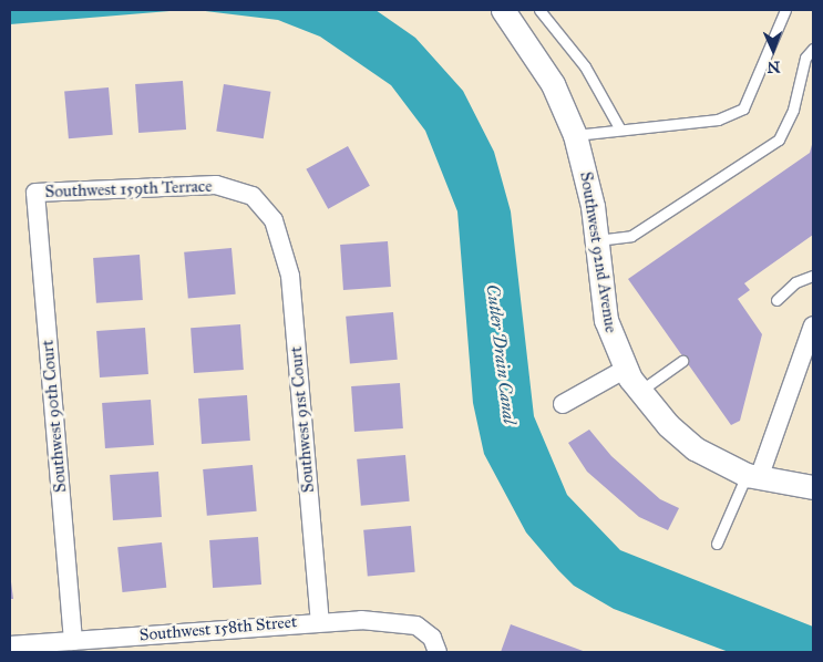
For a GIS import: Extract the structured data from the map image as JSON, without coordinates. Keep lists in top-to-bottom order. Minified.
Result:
{"streets":{"street":["Southwest 159th Terrace","Southwest 92nd Avenue","Southwest 90th Court","Southwest 91st Court","Southwest 158th Street"]},"crossings":[["Southwest 159th Terrace","Southwest 90th Court"],["Southwest 159th Terrace","Southwest 91st Court"],["Southwest 90th Court","Southwest 158th Street"],["Southwest 91st Court","Southwest 158th Street"]],"water":["Cutler Drain Canal"],"north":"bottom"}
